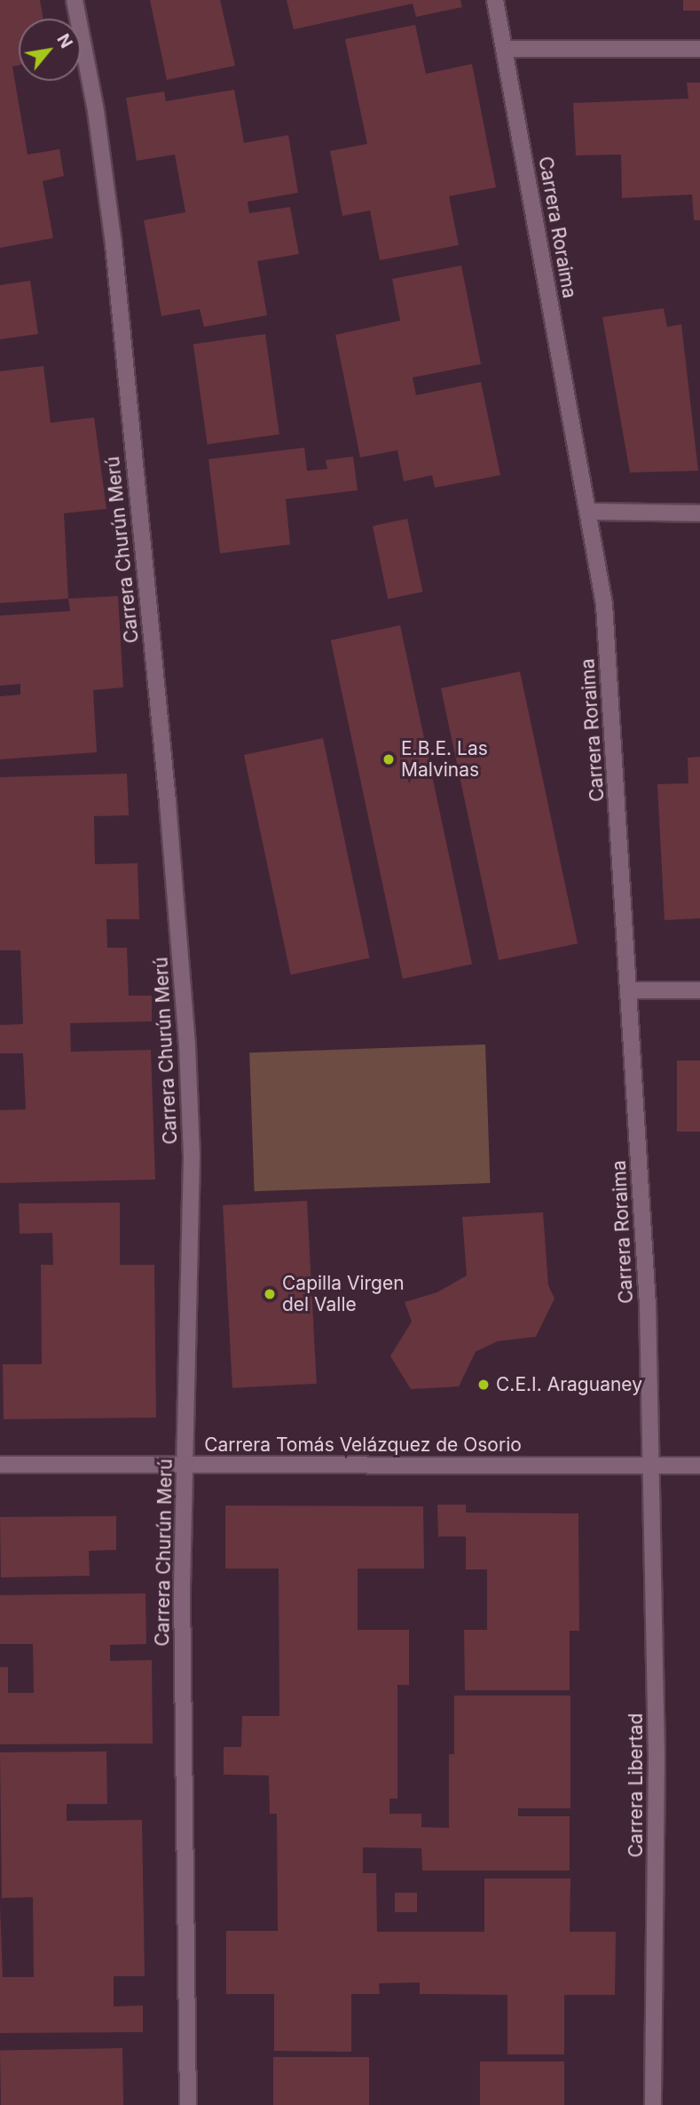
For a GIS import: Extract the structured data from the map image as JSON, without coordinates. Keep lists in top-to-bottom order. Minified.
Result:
{"streets":{"street":["Carrera Roraima","Carrera Churún Merú","Carrera Tomás Velázquez de Osorio","Carrera Libertad"]},"crossings":[["Carrera Roraima","Carrera Tomás Velázquez de Osorio"],["Carrera Roraima","Carrera Libertad"],["Carrera Churún Merú","Carrera Tomás Velázquez de Osorio"],["Carrera Tomás Velázquez de Osorio","Carrera Libertad"]],"places":["E.B.E. Las Malvinas","Capilla Virgen del Valle","C.E.I. Araguaney"],"north":"top right"}
